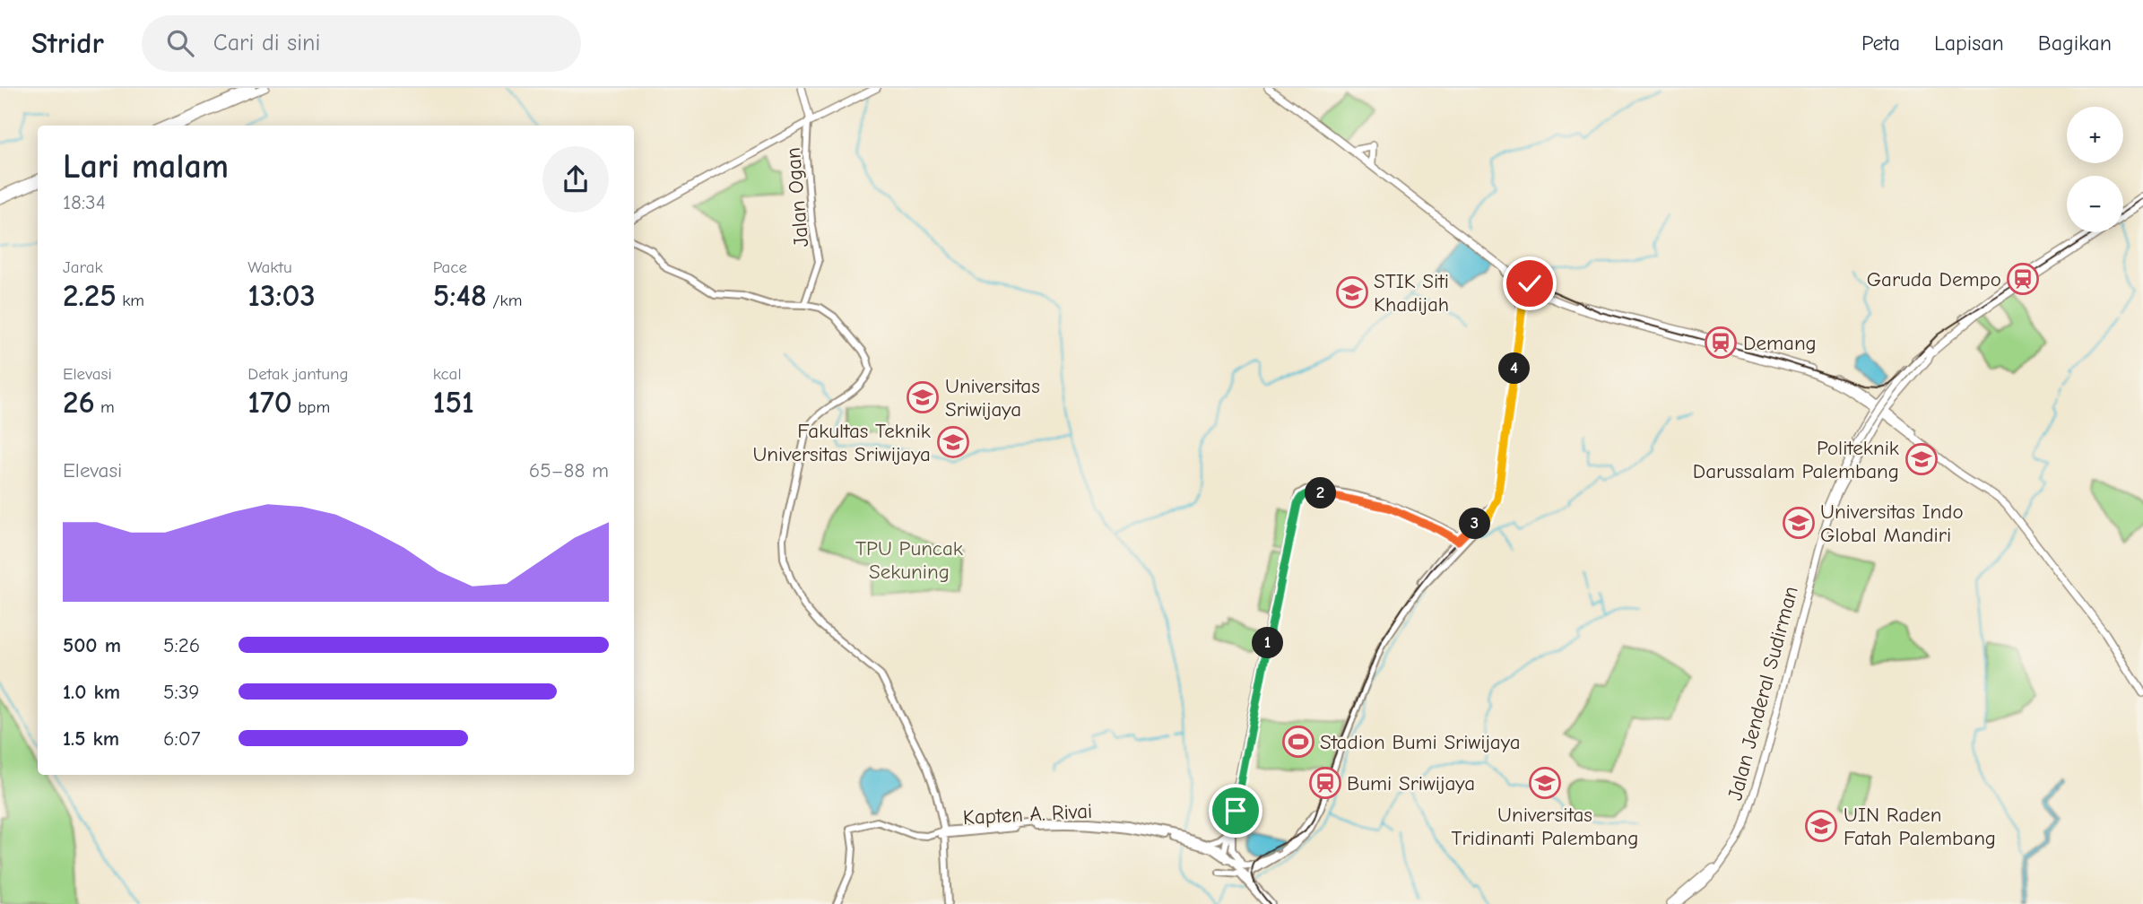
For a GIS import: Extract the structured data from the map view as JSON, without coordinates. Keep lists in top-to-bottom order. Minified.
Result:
{"streets":{"highway":["Jalan Jenderal Sudirman"],"main road":["Jalan Ogan","Kapten A. Rivai"]},"parks":["TPU Puncak Sekuning"],"places":{"station":["Garuda Dempo","Demang","Bumi Sriwijaya"],"school or university":["STIK Siti Khadijah","Universitas Sriwijaya","Fakultas Teknik Universitas Sriwijaya","Politeknik Darussalam Palembang","Universitas Indo Global Mandiri","Universitas Tridinanti Palembang","UIN Raden Fatah Palembang"],"sports":["Stadion Bumi Sriwijaya"]},"page":{"header":"Stridr","search":"Cari di sini","nav":["Peta","Lapisan","Bagikan"],"map_buttons":["+","−"],"heading":["Lari malam","18:34"],"stats":[["Jarak","2.25 km"],["Waktu","13:03"],["Pace","5:48 /km"],["Elevasi","26 m"],["Detak jantung","170 bpm"],["kcal","151"]],"pins":["4","2","3","1"],"chart":["Elevasi","65–88 m"],"list":[{"name":"500 m","note":"5:26"},{"name":"1.0 km","note":"5:39"},{"name":"1.5 km","note":"6:07"}]}}
